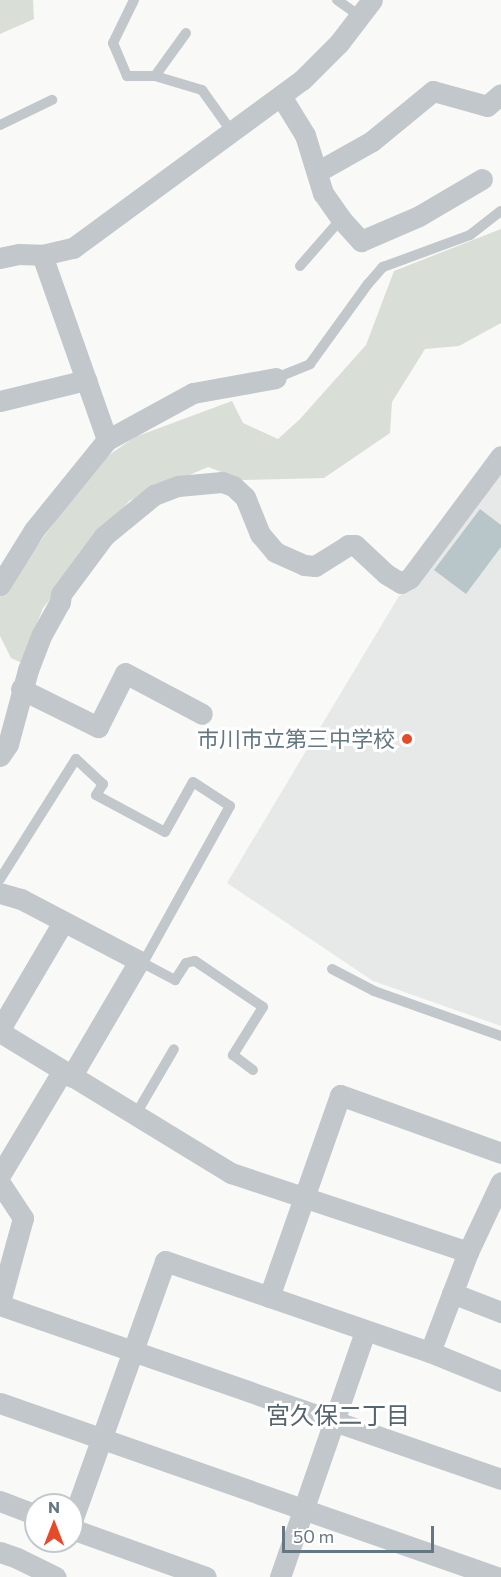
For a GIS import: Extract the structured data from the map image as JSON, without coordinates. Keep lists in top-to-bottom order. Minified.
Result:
{"districts":["宮久保二丁目"],"places":["市川市立第三中学校"],"scale_bar":"50 m","north":"top"}
